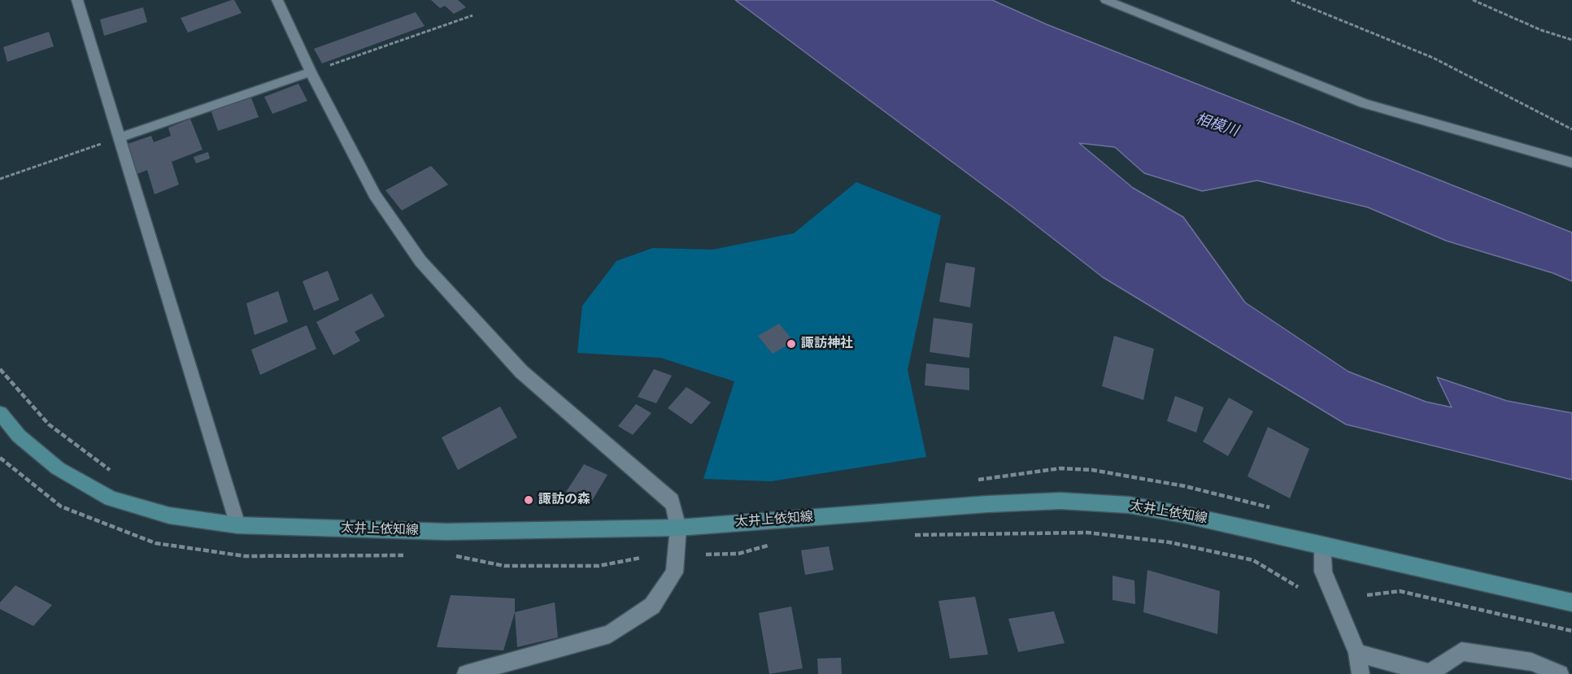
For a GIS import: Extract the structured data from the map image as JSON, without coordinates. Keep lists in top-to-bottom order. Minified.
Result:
{"streets":{"main road":["太井上依知線"]},"water":["相模川"],"places":["諏訪神社","諏訪の森"]}
